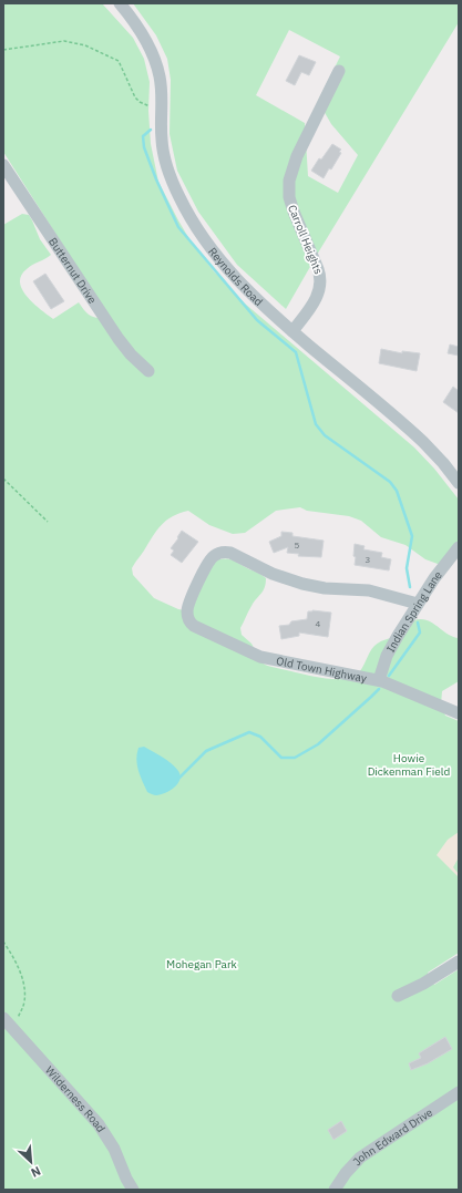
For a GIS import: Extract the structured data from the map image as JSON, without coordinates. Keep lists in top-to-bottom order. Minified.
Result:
{"streets":{"street":["Carroll Heights","Butternut Drive","Reynolds Road","Indian Spring Lane","Old Town Highway","Wilderness Road","John Edward Drive"]},"crossings":[["Carroll Heights","Reynolds Road"],["Indian Spring Lane","Old Town Highway"]],"parks":["Howie Dickenman Field","Mohegan Park"],"house_numbers":["5","3","4"],"north":"bottom right"}
